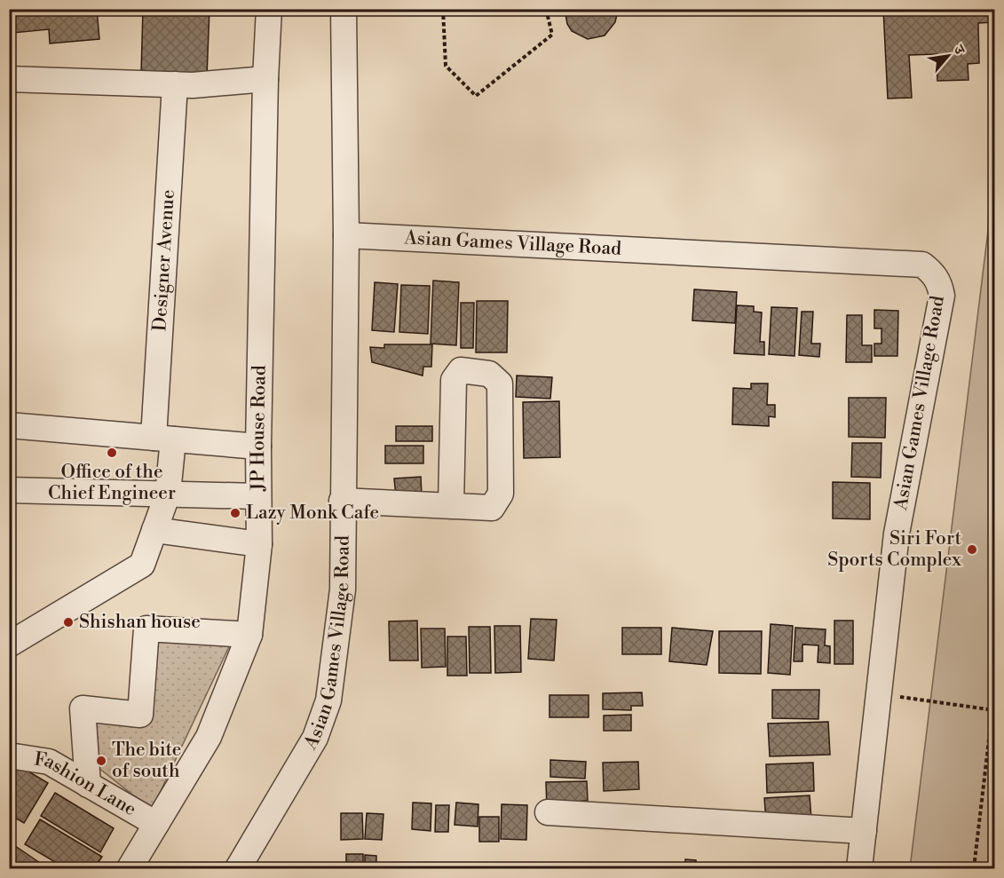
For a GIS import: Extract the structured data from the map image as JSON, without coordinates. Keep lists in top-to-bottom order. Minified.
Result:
{"streets":{"street":["Asian Games Village Road","Designer Avenue","JP House Road","Fashion Lane"]},"crossings":[["JP House Road","Fashion Lane"]],"places":["Office of the Chief Engineer","Lazy Monk Cafe","Siri Fort Sports Complex","Shishan house","The bite of south"],"north":"top right"}
